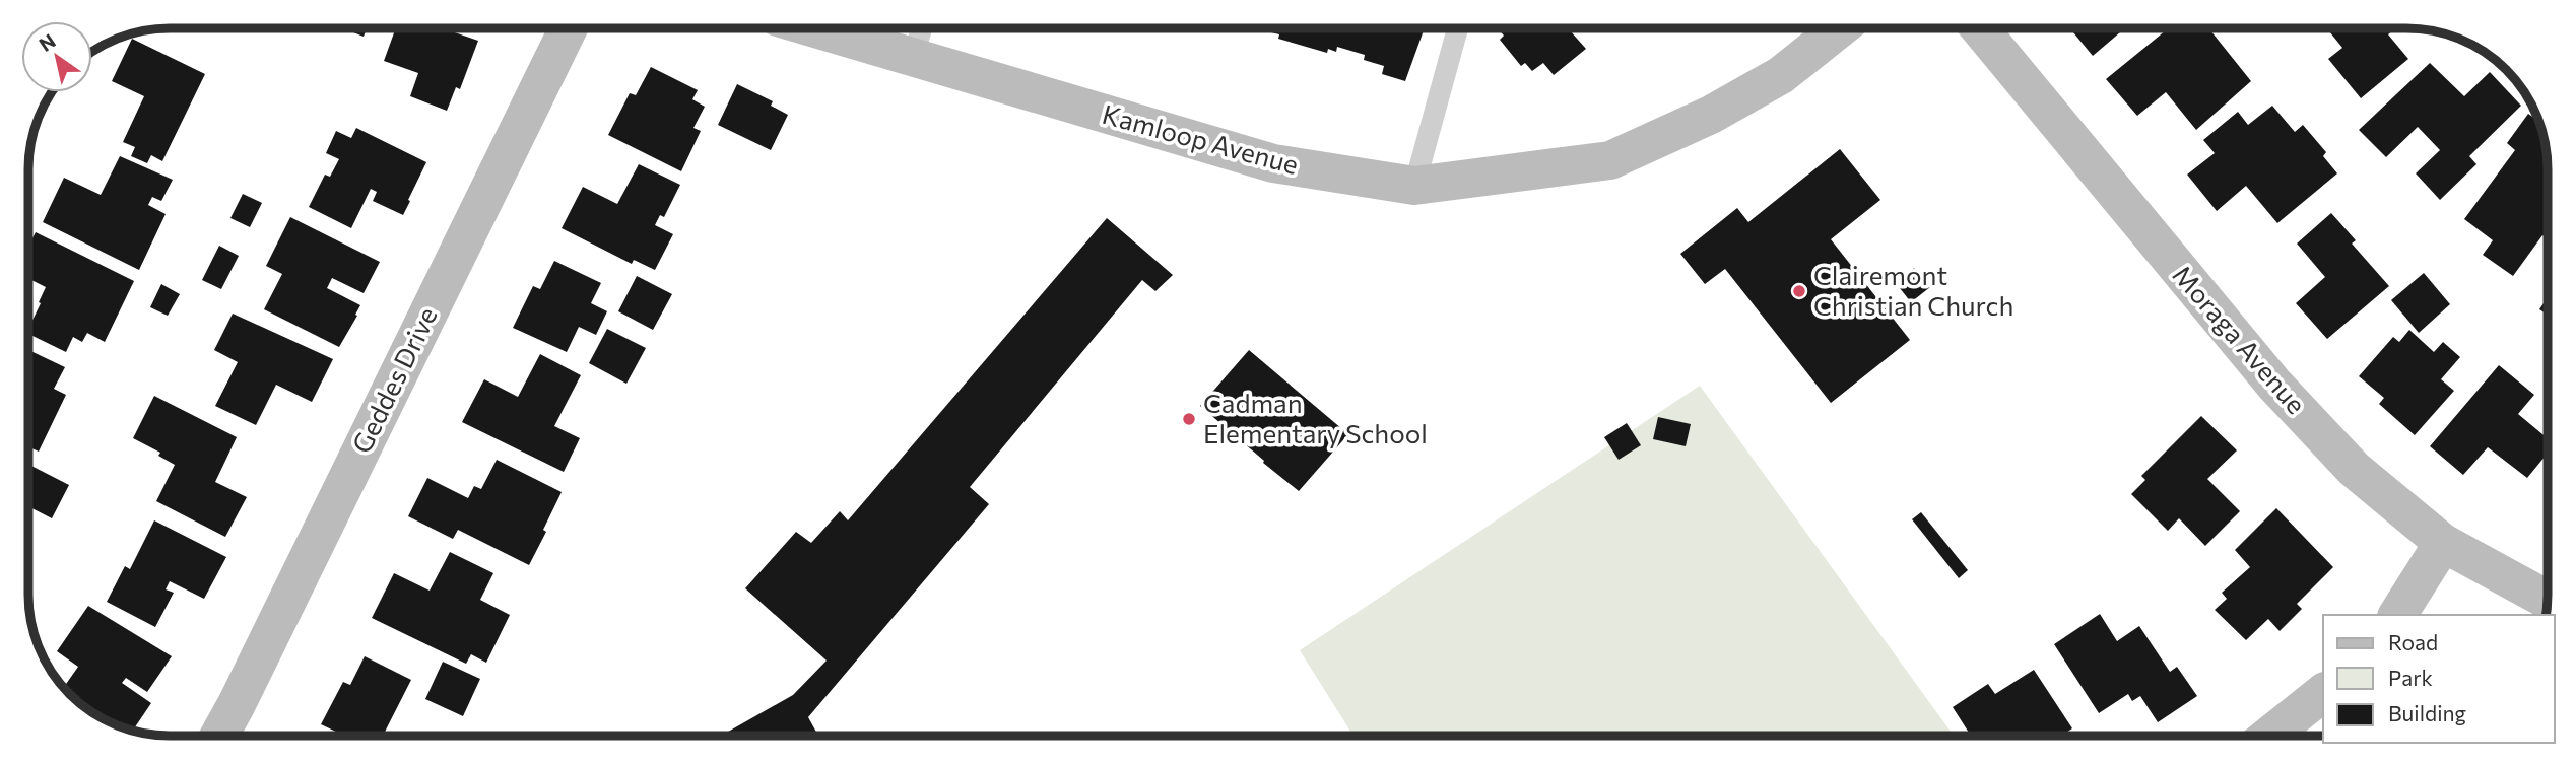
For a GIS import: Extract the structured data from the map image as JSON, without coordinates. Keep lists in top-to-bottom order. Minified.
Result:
{"streets":{"street":["Kamloop Avenue","Moraga Avenue","Geddes Drive"]},"places":["Clairemont Christian Church","Cadman Elementary School"],"legend":["Road","Park","Building"],"north":"top left"}
